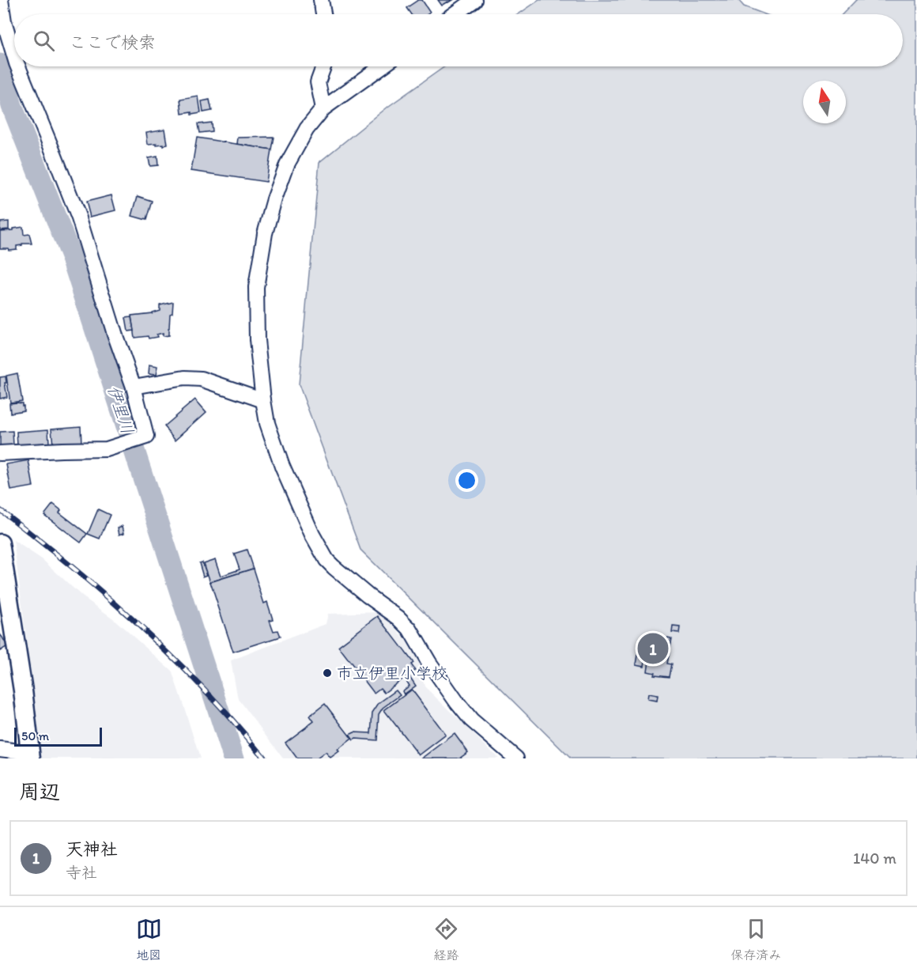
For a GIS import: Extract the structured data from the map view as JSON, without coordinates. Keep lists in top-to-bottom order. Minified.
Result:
{"water":["伊里川"],"places":["市立伊里小学校"],"scale_bar":"50 m","north":"top","page":{"search":"ここで検索","pins":"1","scale":"50 m","heading":"周辺","list":[{"mark":"1","name":"天神社","note":"寺社","value":"140 m"}],"nav":["地図","経路","保存済み"]}}
